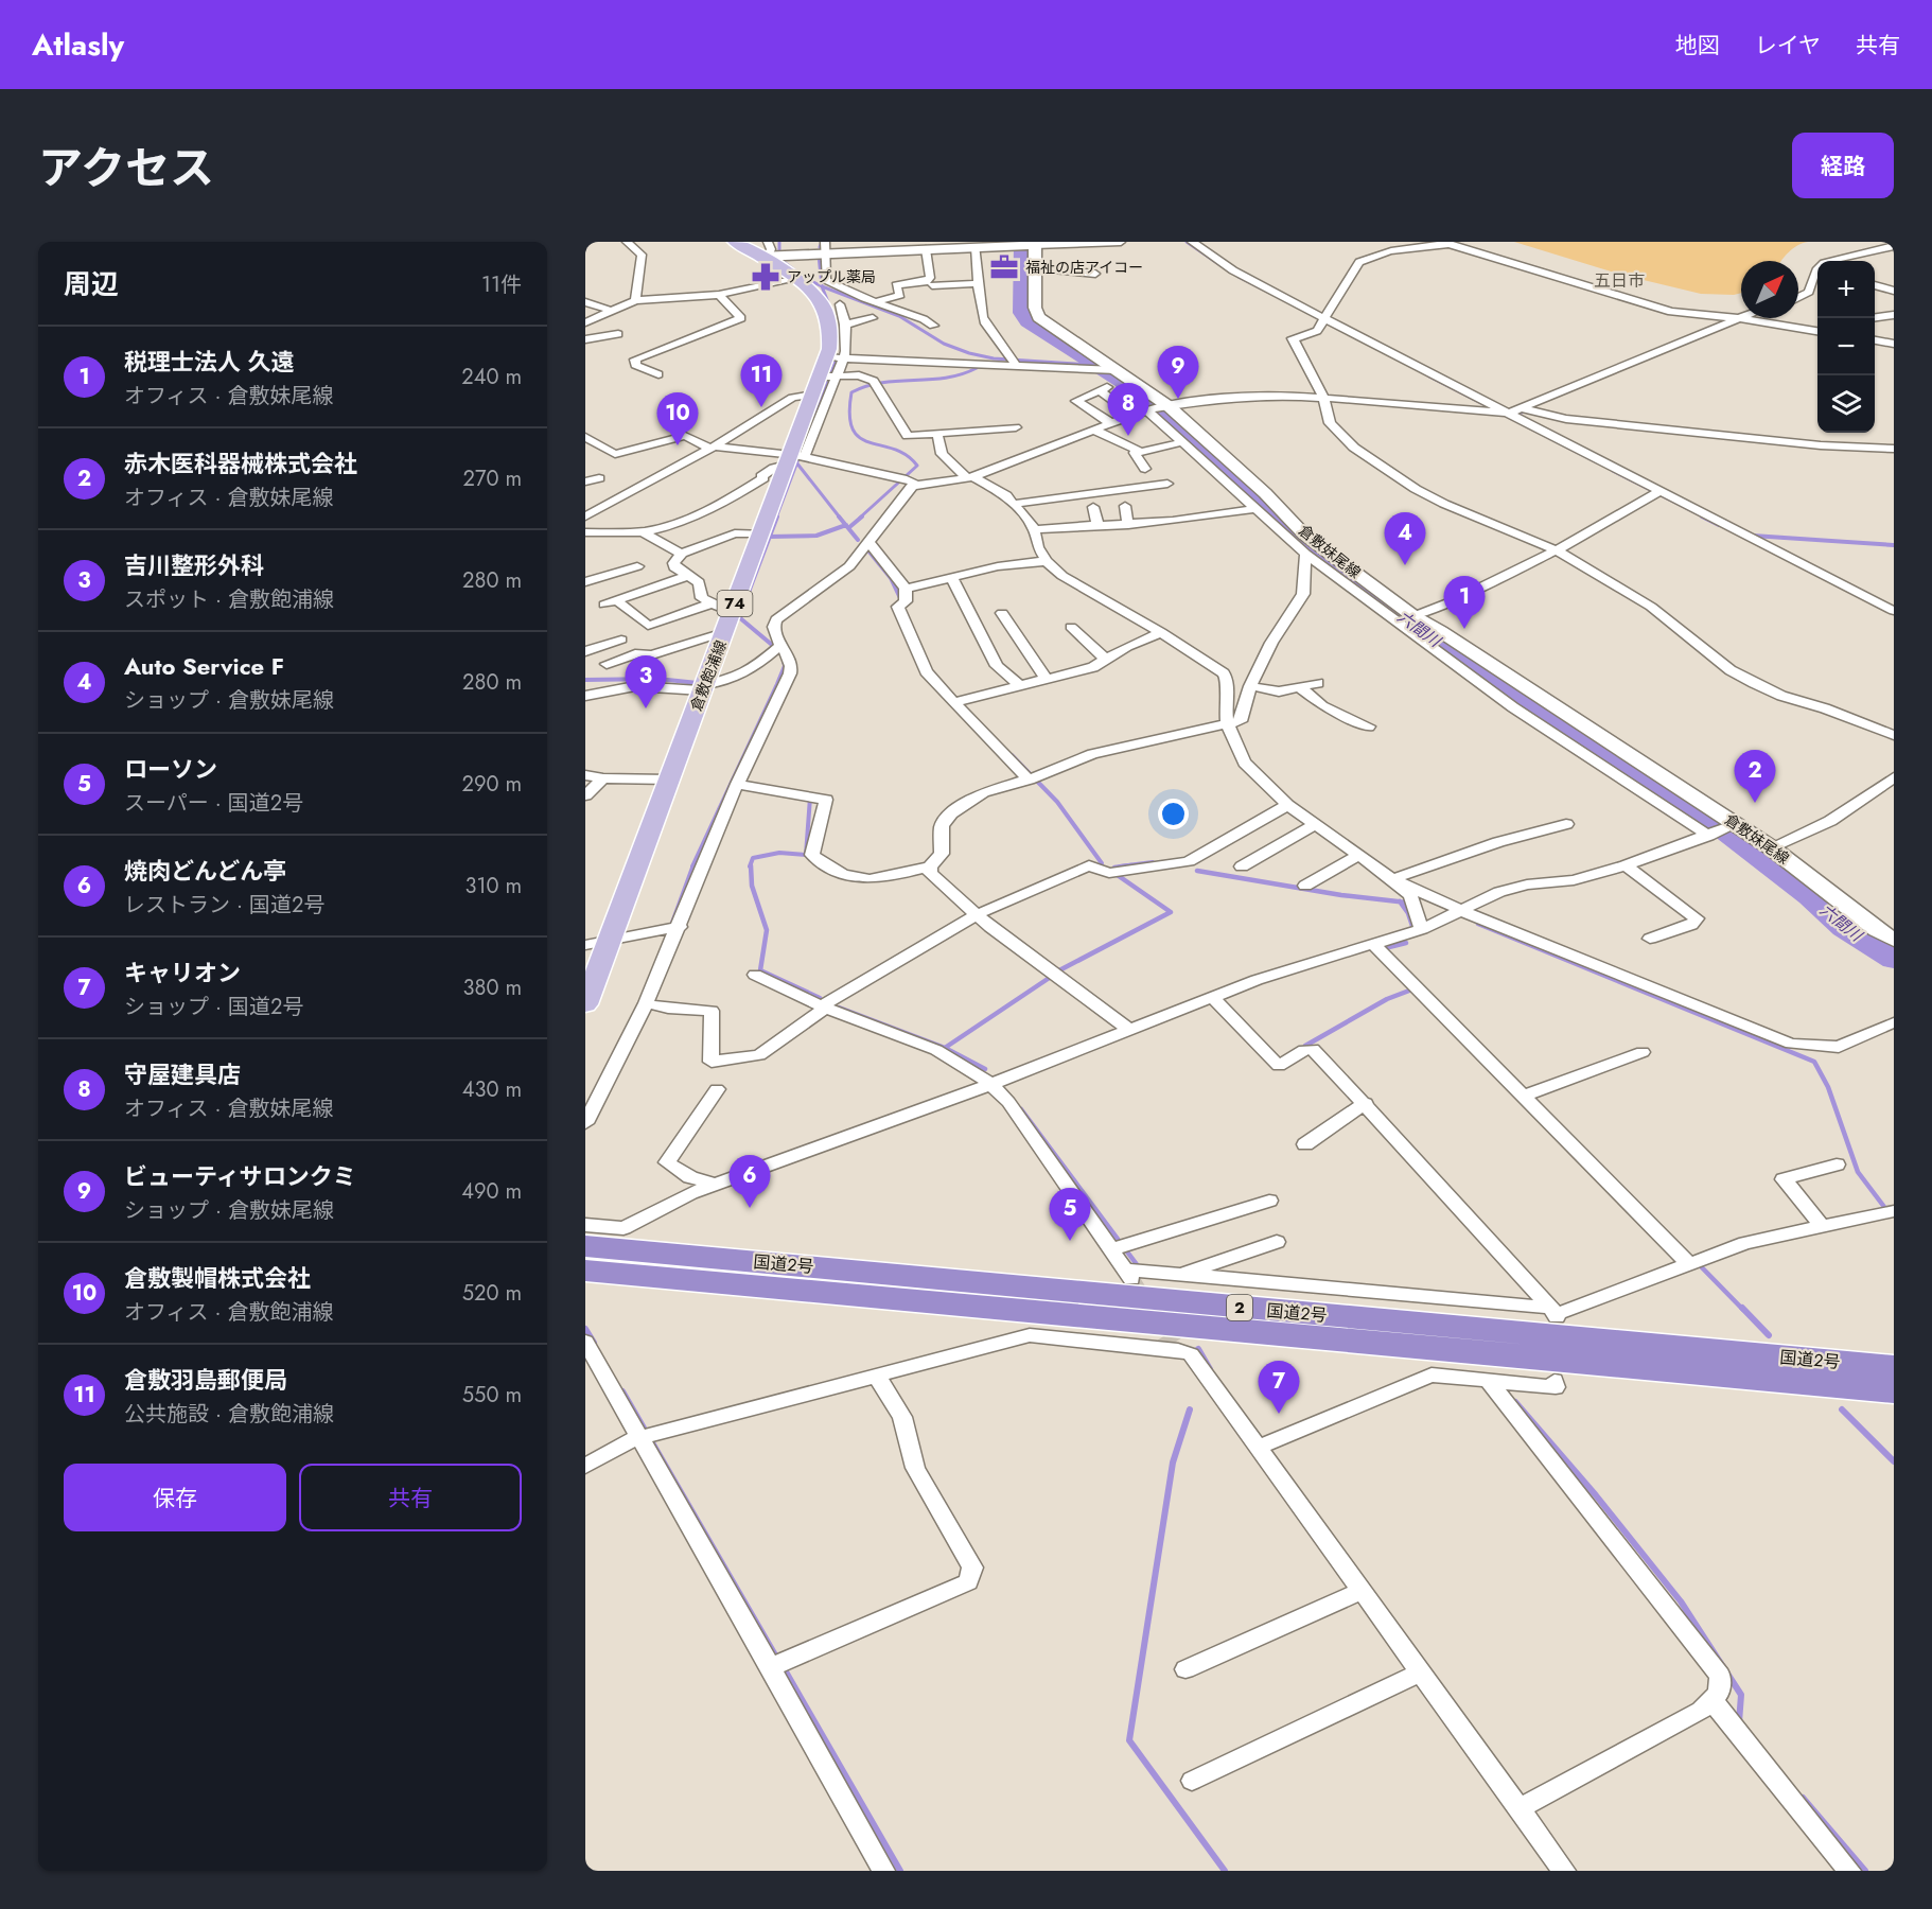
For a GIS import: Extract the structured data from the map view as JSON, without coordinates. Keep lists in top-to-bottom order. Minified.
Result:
{"streets":{"highway":["国道2号","2"],"main road":["倉敷妹尾線","74","倉敷飽浦線"]},"districts":["五日市"],"water":["六間川"],"places":{"office":["福祉の店アイコー"],"pharmacy":["アップル薬局"]},"north":"top right","page":{"header":"Atlasly","nav":["地図","レイヤ","共有"],"title":"アクセス","buttons":["経路",["保存","共有"]],"heading":["周辺","11件"],"map_buttons":["+","−"],"list":[{"mark":"1","name":"税理士法人 久遠","note":"オフィス · 倉敷妹尾線","value":"240 m"},{"mark":"2","name":"赤木医科器械株式会社","note":"オフィス · 倉敷妹尾線","value":"270 m"},{"mark":"3","name":"吉川整形外科","note":"スポット · 倉敷飽浦線","value":"280 m"},{"mark":"4","name":"Auto Service F","note":"ショップ · 倉敷妹尾線","value":"280 m"},{"mark":"5","name":"ローソン","note":"スーパー · 国道2号","value":"290 m"},{"mark":"6","name":"焼肉どんどん亭","note":"レストラン · 国道2号","value":"310 m"},{"mark":"7","name":"キャリオン","note":"ショップ · 国道2号","value":"380 m"},{"mark":"8","name":"守屋建具店","note":"オフィス · 倉敷妹尾線","value":"430 m"},{"mark":"9","name":"ビューティサロンクミ","note":"ショップ · 倉敷妹尾線","value":"490 m"},{"mark":"10","name":"倉敷製帽株式会社","note":"オフィス · 倉敷飽浦線","value":"520 m"},{"mark":"11","name":"倉敷羽島郵便局","note":"公共施設 · 倉敷飽浦線","value":"550 m"}],"pins":["9","11","8","10","4","1","3","2","6","5","7"]}}
